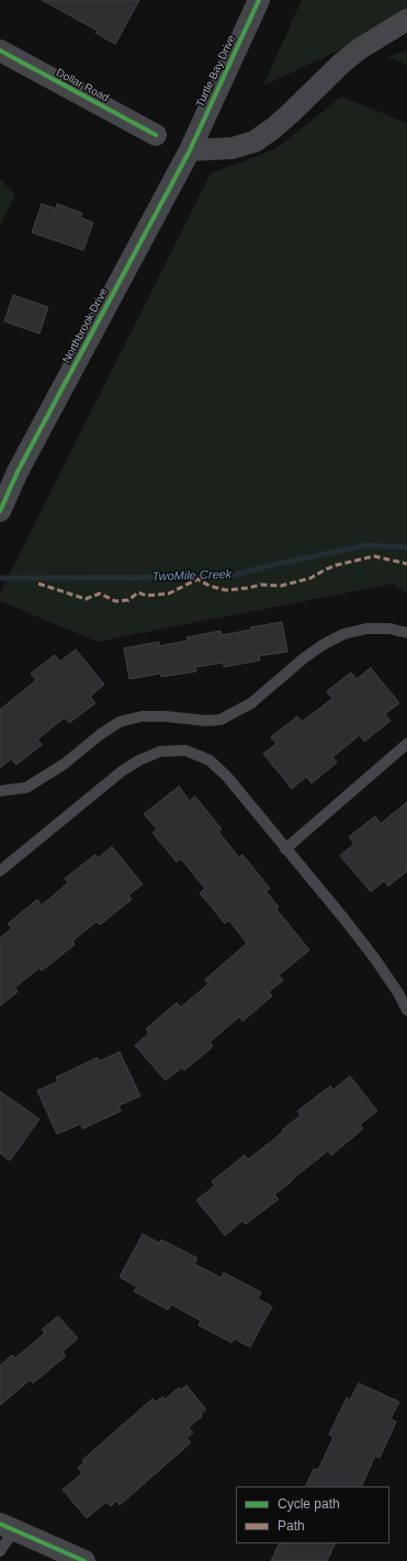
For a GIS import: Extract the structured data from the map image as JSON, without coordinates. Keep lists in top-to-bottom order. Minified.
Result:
{"streets":{"street":["Turtle Bay Drive","Dollar Road","Northbrook Drive"]},"crossings":[["Turtle Bay Drive","Northbrook Drive"]],"water":["TwoMile Creek"],"legend":["Cycle path","Path"]}
